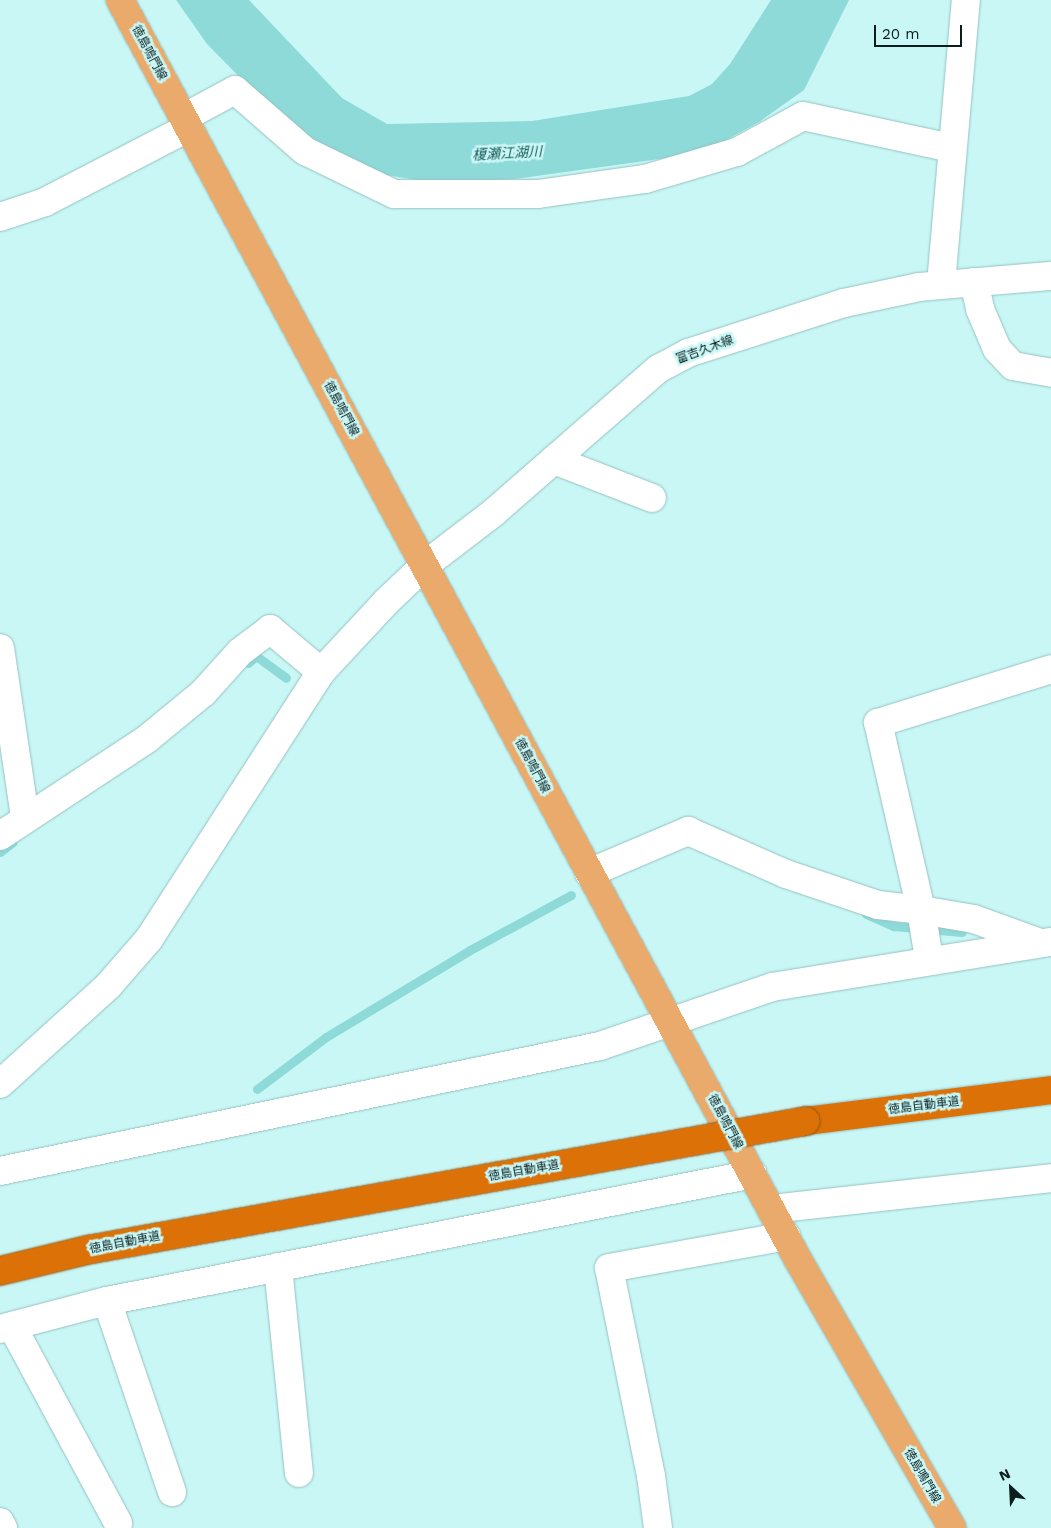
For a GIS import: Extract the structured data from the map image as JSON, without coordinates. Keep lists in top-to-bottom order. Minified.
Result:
{"streets":{"highway":["徳島自動車道"],"main road":["徳島鳴門線"],"street":["富吉久木線"]},"crossings":[["徳島鳴門線","富吉久木線"]],"water":["榎瀬江湖川"],"scale_bar":"20 m","north":"top left"}
